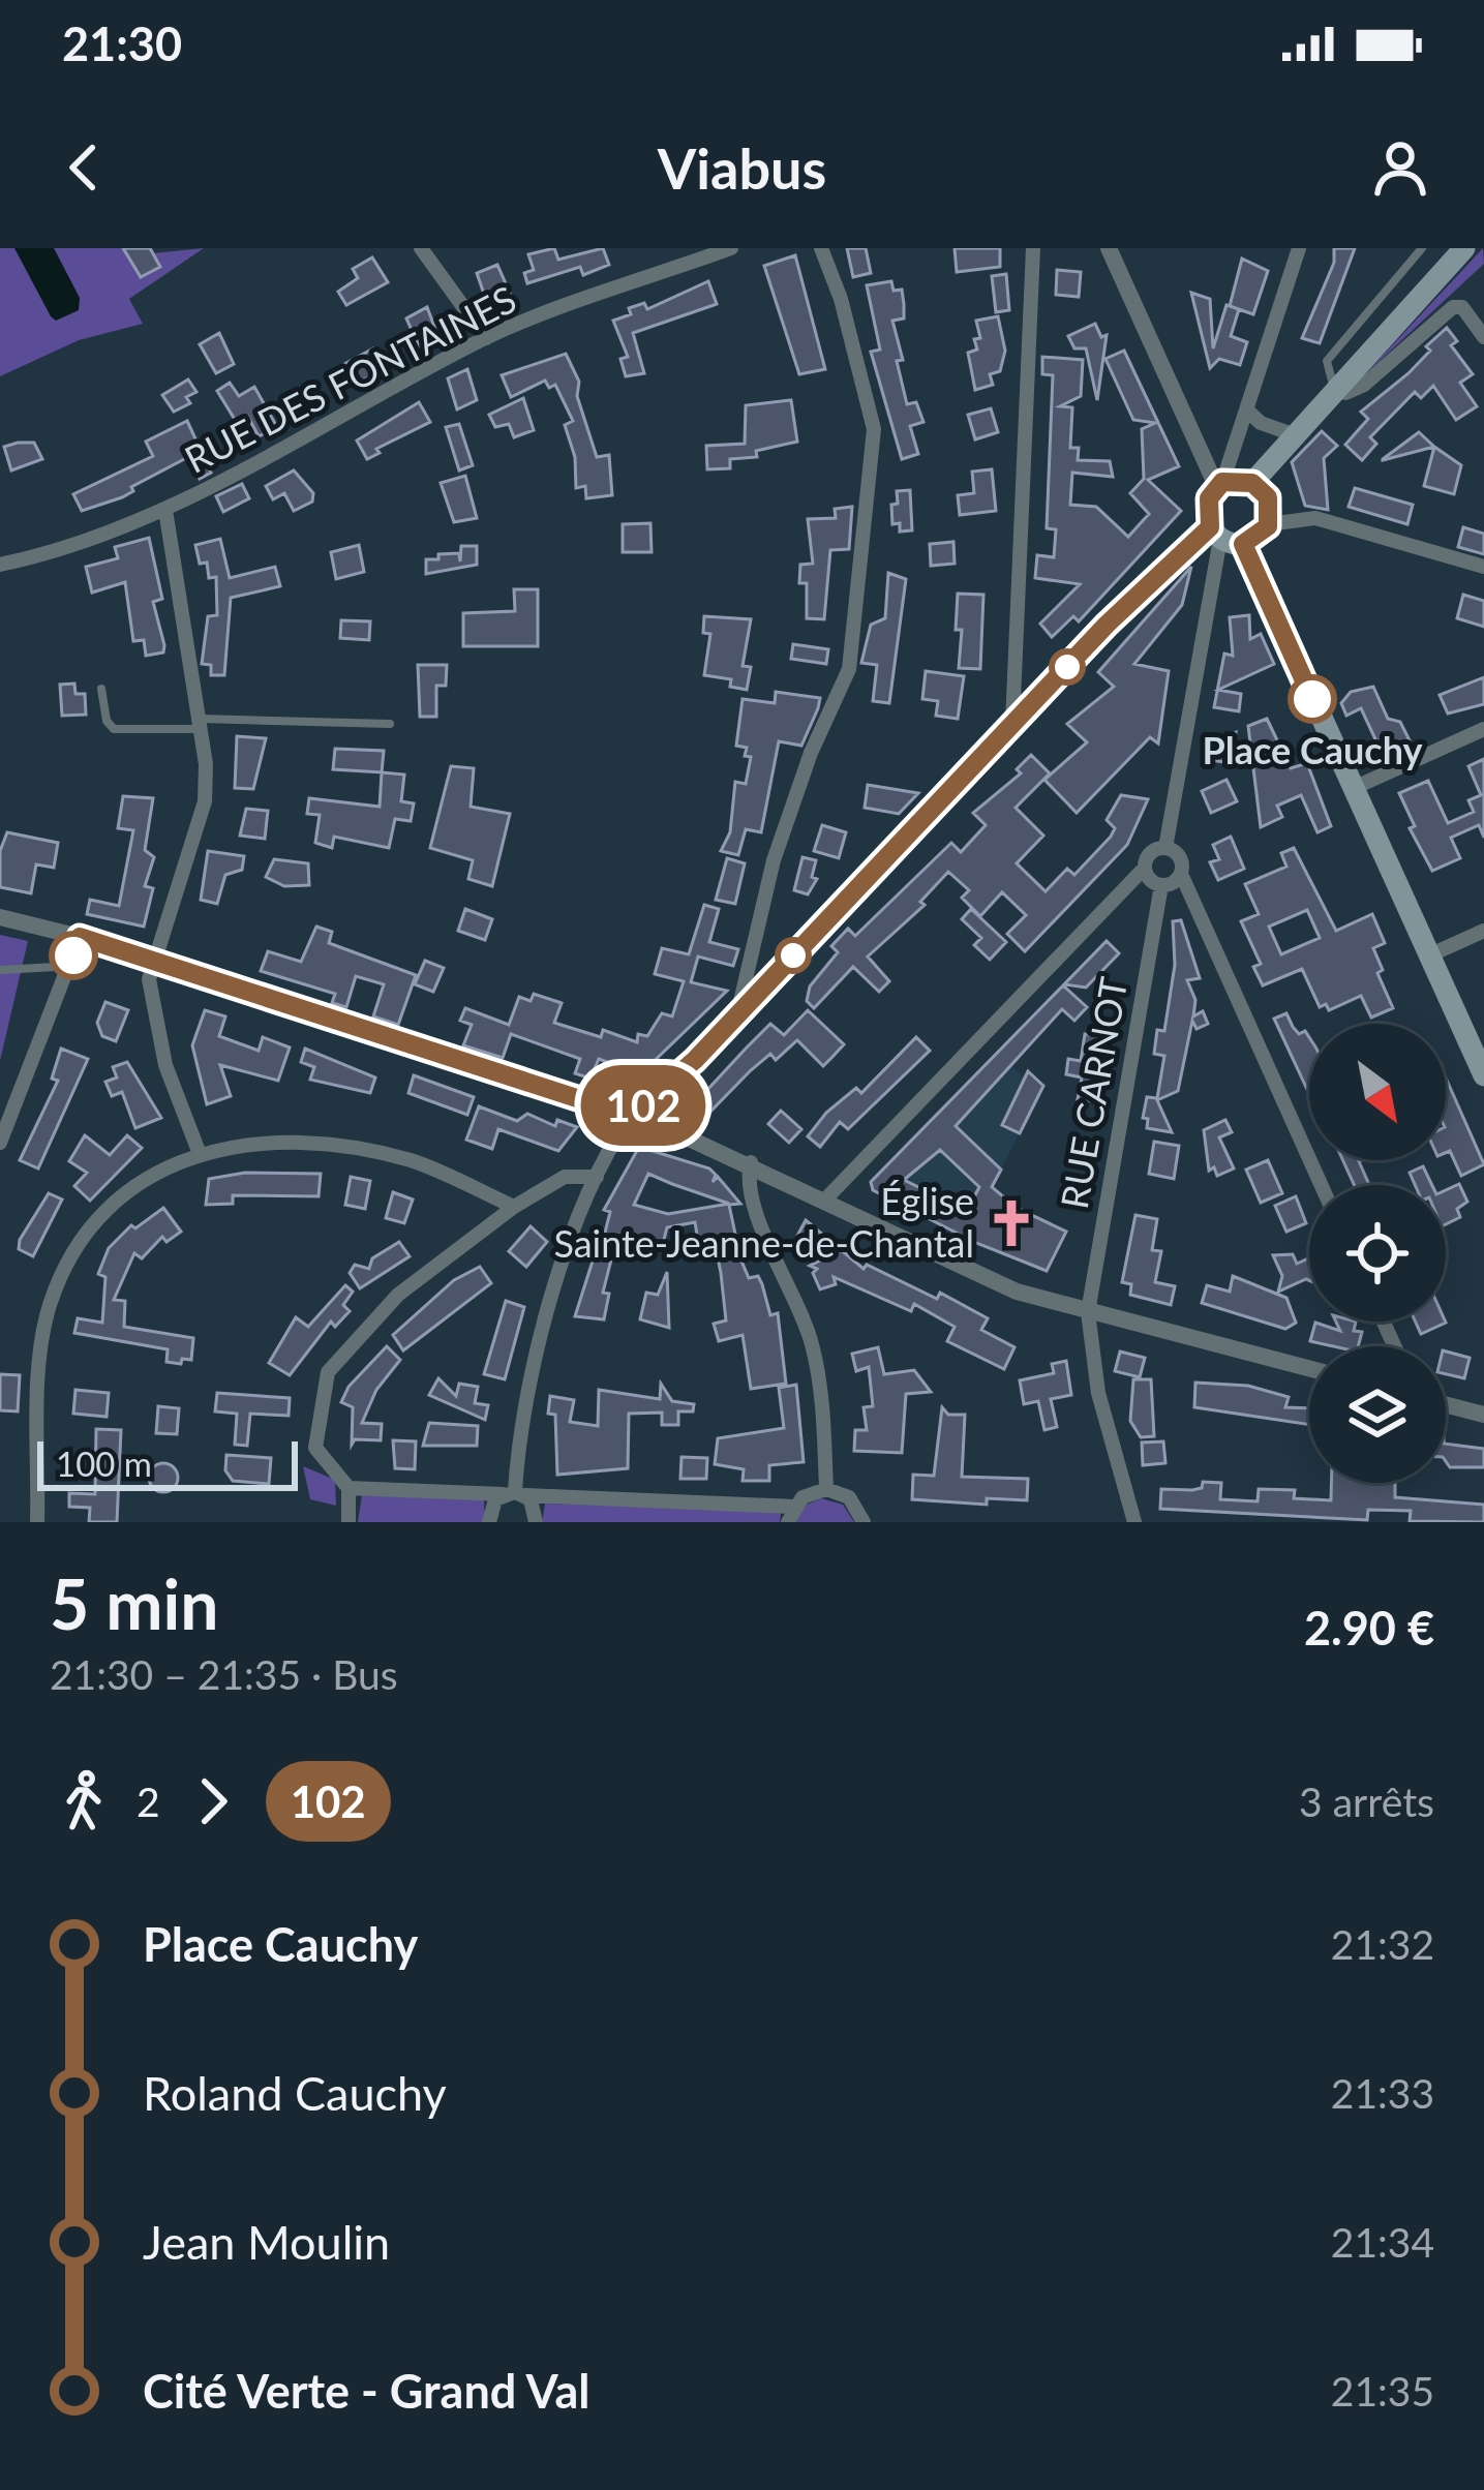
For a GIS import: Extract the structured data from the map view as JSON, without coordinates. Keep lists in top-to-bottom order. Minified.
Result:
{"streets":{"street":["RUE DES FONTAINES","RUE CARNOT"]},"places":{"other":["Place Cauchy"],"church":["Église Sainte-Jeanne-de-Chantal"]},"lines":["bus line 102"],"scale_bar":"100 m","north":"bottom right","page":{"status":"21:30","header":"Viabus","on_map":"102","scale":"100 m","heading":["5 min","21:30 – 21:35 · Bus","2.90 €"],"legs":["2","102","3 arrêts"],"list":[{"name":"Place Cauchy","value":"21:32"},{"name":"Roland Cauchy","value":"21:33"},{"name":"Jean Moulin","value":"21:34"},{"name":"Cité Verte - Grand Val","value":"21:35"}]}}
